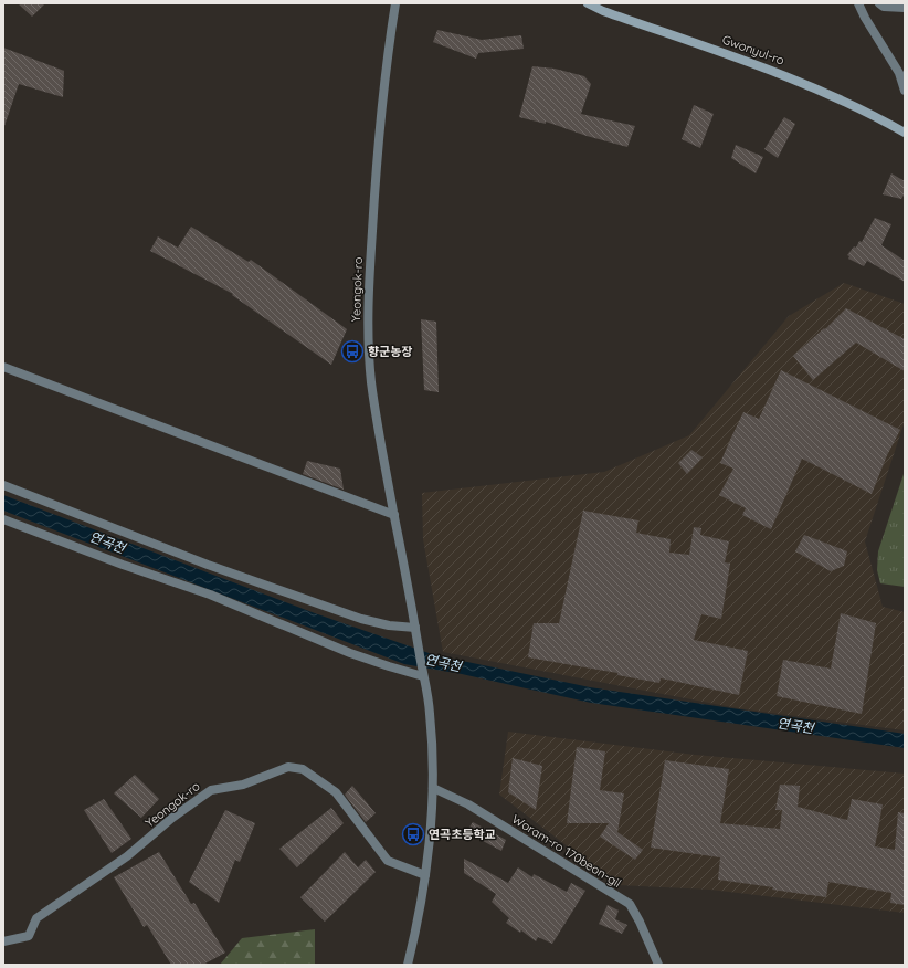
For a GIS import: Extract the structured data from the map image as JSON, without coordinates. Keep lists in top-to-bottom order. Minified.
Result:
{"streets":{"main road":["Gwonyul-ro"],"street":["Yeongok-ro","Woram-ro 170beon-gil"]},"water":["연곡천"],"places":{"bus stop":["향군농장","연곡초등학교"]}}
